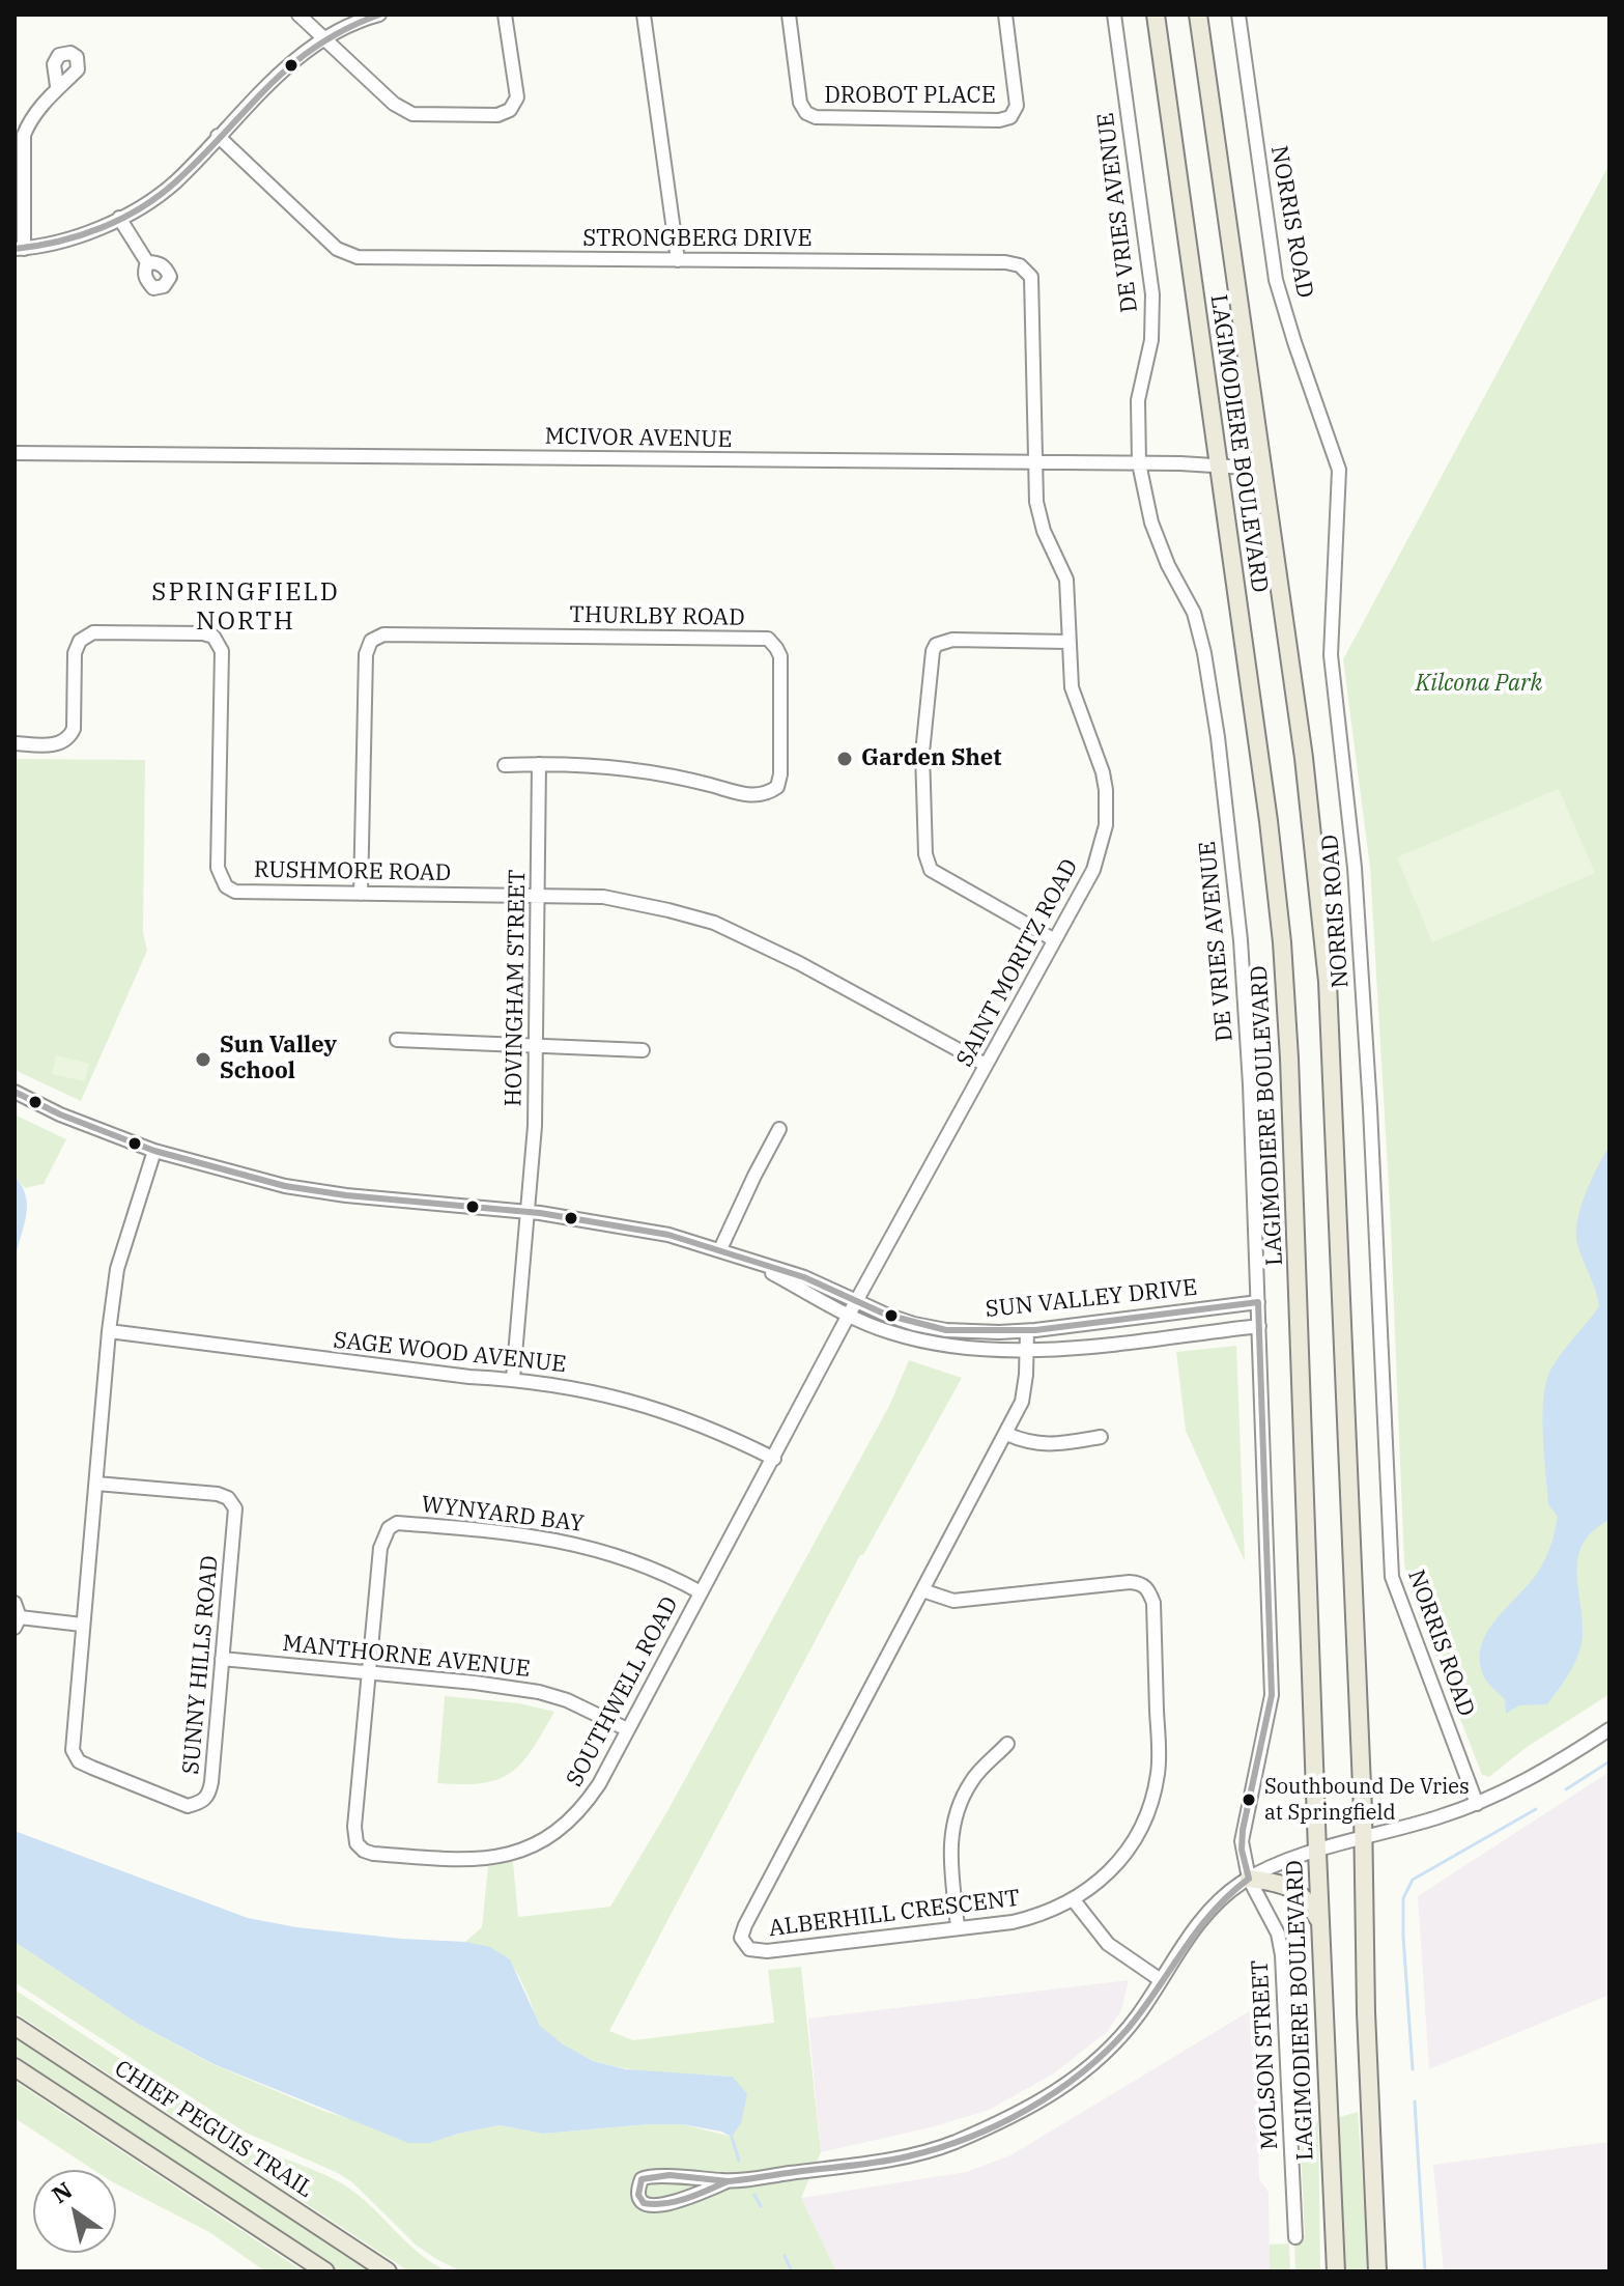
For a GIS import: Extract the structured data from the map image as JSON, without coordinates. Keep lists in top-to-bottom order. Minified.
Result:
{"streets":{"main road":["LAGIMODIERE BOULEVARD","CHIEF PEGUIS TRAIL"],"street":["DROBOT PLACE","DE VRIES AVENUE","NORRIS ROAD","STRONGBERG DRIVE","MCIVOR AVENUE","THURLBY ROAD","RUSHMORE ROAD","SAINT MORITZ ROAD","HOVINGHAM STREET","SUN VALLEY DRIVE","SAGE WOOD AVENUE","WYNYARD BAY","MANTHORNE AVENUE","SUNNY HILLS ROAD","SOUTHWELL ROAD","ALBERHILL CRESCENT","MOLSON STREET"]},"crossings":[["DE VRIES AVENUE","MCIVOR AVENUE"],["DE VRIES AVENUE","SUN VALLEY DRIVE"],["DE VRIES AVENUE","MOLSON STREET"],["STRONGBERG DRIVE","MCIVOR AVENUE"],["STRONGBERG DRIVE","SAINT MORITZ ROAD"],["MCIVOR AVENUE","LAGIMODIERE BOULEVARD"],["MCIVOR AVENUE","SAINT MORITZ ROAD"],["THURLBY ROAD","RUSHMORE ROAD"],["THURLBY ROAD","HOVINGHAM STREET"],["RUSHMORE ROAD","SAINT MORITZ ROAD"],["RUSHMORE ROAD","HOVINGHAM STREET"],["SAINT MORITZ ROAD","SUN VALLEY DRIVE"],["SAINT MORITZ ROAD","SOUTHWELL ROAD"],["HOVINGHAM STREET","SUN VALLEY DRIVE"],["HOVINGHAM STREET","SAGE WOOD AVENUE"],["SUN VALLEY DRIVE","SUNNY HILLS ROAD"],["SUN VALLEY DRIVE","SOUTHWELL ROAD"],["SUN VALLEY DRIVE","ALBERHILL CRESCENT"],["SAGE WOOD AVENUE","SUNNY HILLS ROAD"],["SAGE WOOD AVENUE","SOUTHWELL ROAD"],["WYNYARD BAY","MANTHORNE AVENUE"],["WYNYARD BAY","SOUTHWELL ROAD"],["MANTHORNE AVENUE","SUNNY HILLS ROAD"],["MANTHORNE AVENUE","SOUTHWELL ROAD"]],"districts":["SPRINGFIELD NORTH"],"parks":["Kilcona Park"],"places":["Garden Shet","Sun Valley School","Southbound De Vries at Springfield"],"north":"top left"}
